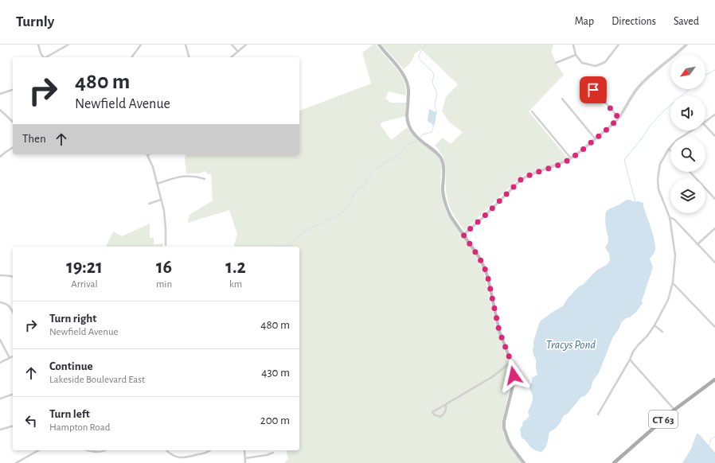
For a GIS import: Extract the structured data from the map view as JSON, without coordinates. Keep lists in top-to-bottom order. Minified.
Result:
{"streets":{"main road":["CT 63"]},"water":["Tracys Pond"],"north":"bottom left","page":{"header":"Turnly","nav":["Map","Directions","Saved"],"turn":["480 m","Newfield Avenue"],"then":"Then","eta":["19:21","Arrival","16","min","1.2","km"],"list":[{"name":"Turn right","note":"Newfield Avenue","value":"480 m"},{"name":"Continue","note":"Lakeside Boulevard East","value":"430 m"},{"name":"Turn left","note":"Hampton Road","value":"200 m"}]}}
